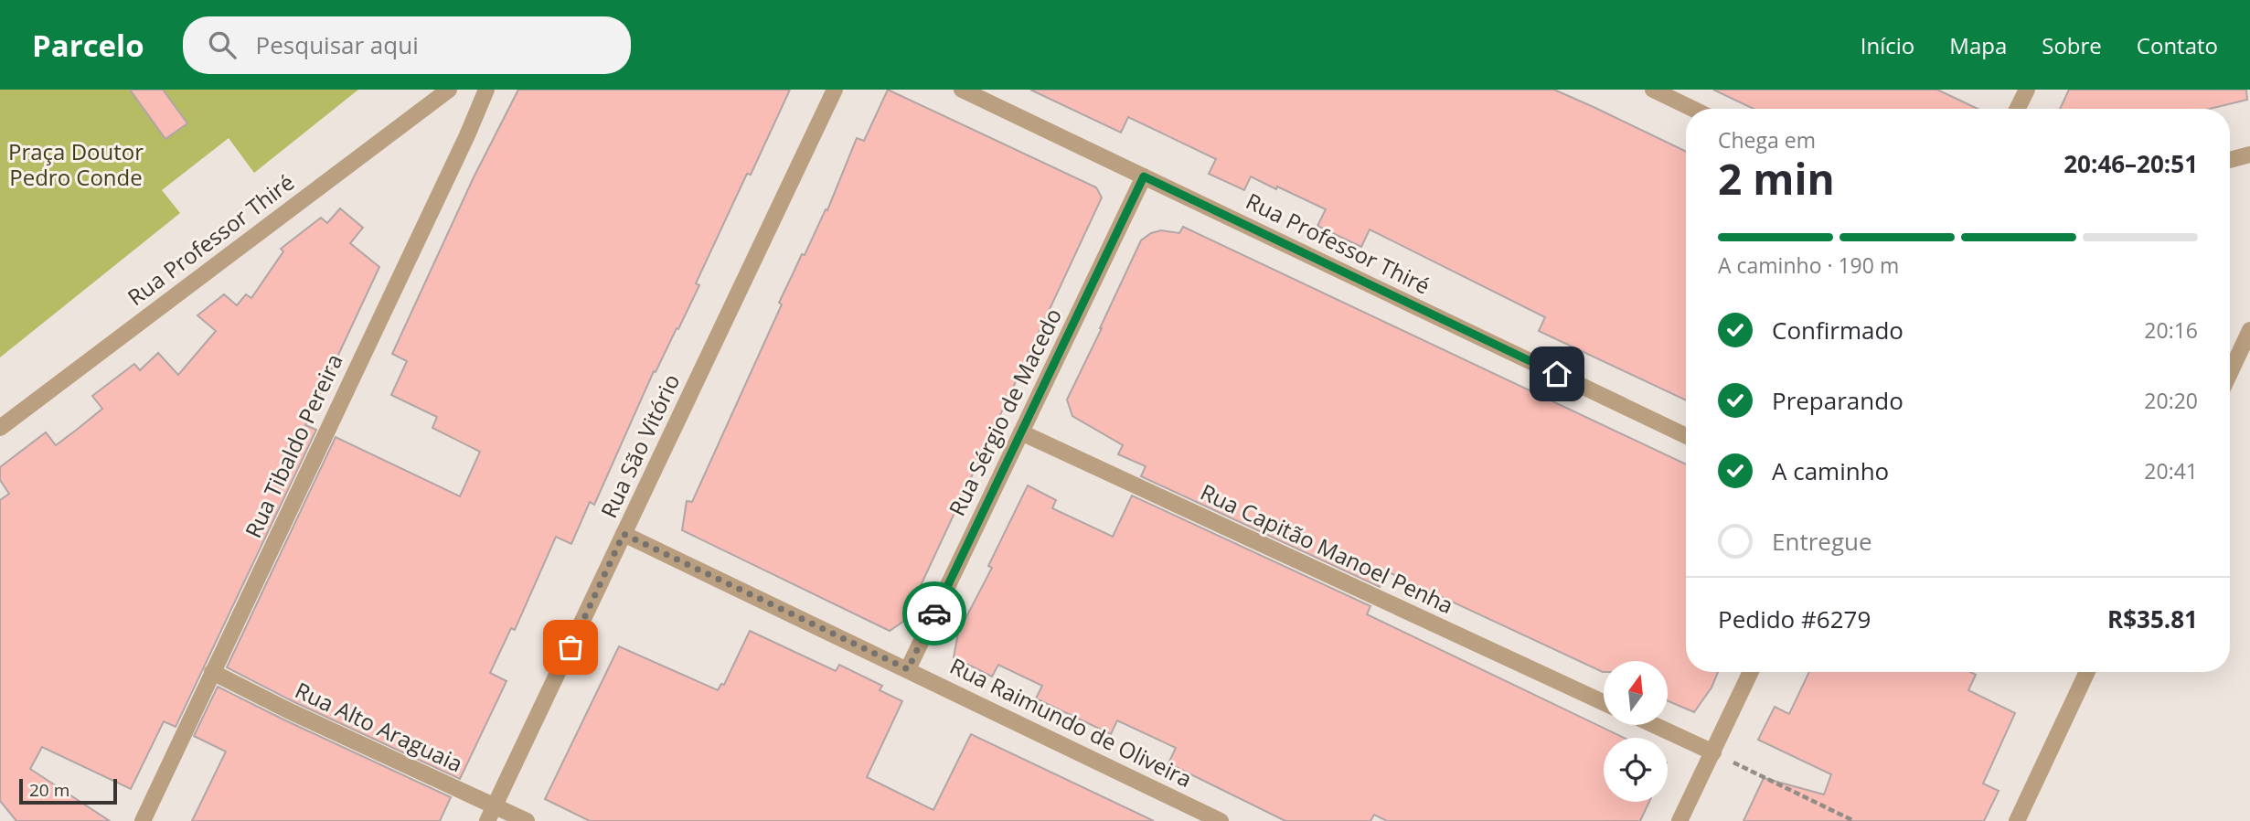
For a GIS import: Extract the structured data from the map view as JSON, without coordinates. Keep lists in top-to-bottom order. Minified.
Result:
{"streets":{"street":["Rua Professor Thiré","Rua Sérgio de Macedo","Rua Tibaldo Pereira","Rua São Vitório","Rua Capitão Manoel Penha","Rua Raimundo de Oliveira","Rua Alto Araguaia"]},"crossings":[["Rua Professor Thiré","Rua Sérgio de Macedo"],["Rua Sérgio de Macedo","Rua Capitão Manoel Penha"],["Rua Sérgio de Macedo","Rua Raimundo de Oliveira"],["Rua Tibaldo Pereira","Rua Alto Araguaia"],["Rua São Vitório","Rua Raimundo de Oliveira"],["Rua São Vitório","Rua Alto Araguaia"]],"parks":["Praça Doutor Pedro Conde"],"scale_bar":"20 m","north":"top","page":{"header":"Parcelo","search":"Pesquisar aqui","nav":["Início","Mapa","Sobre","Contato"],"heading":["2 min","Chega em","20:46–20:51"],"panel":["Pedido #6279","R$35.81"],"bar":"A caminho · 190 m","list":[["Confirmado","20:16"],["Preparando","20:20"],["A caminho","20:41"],"Entregue"],"scale":"20 m"}}
